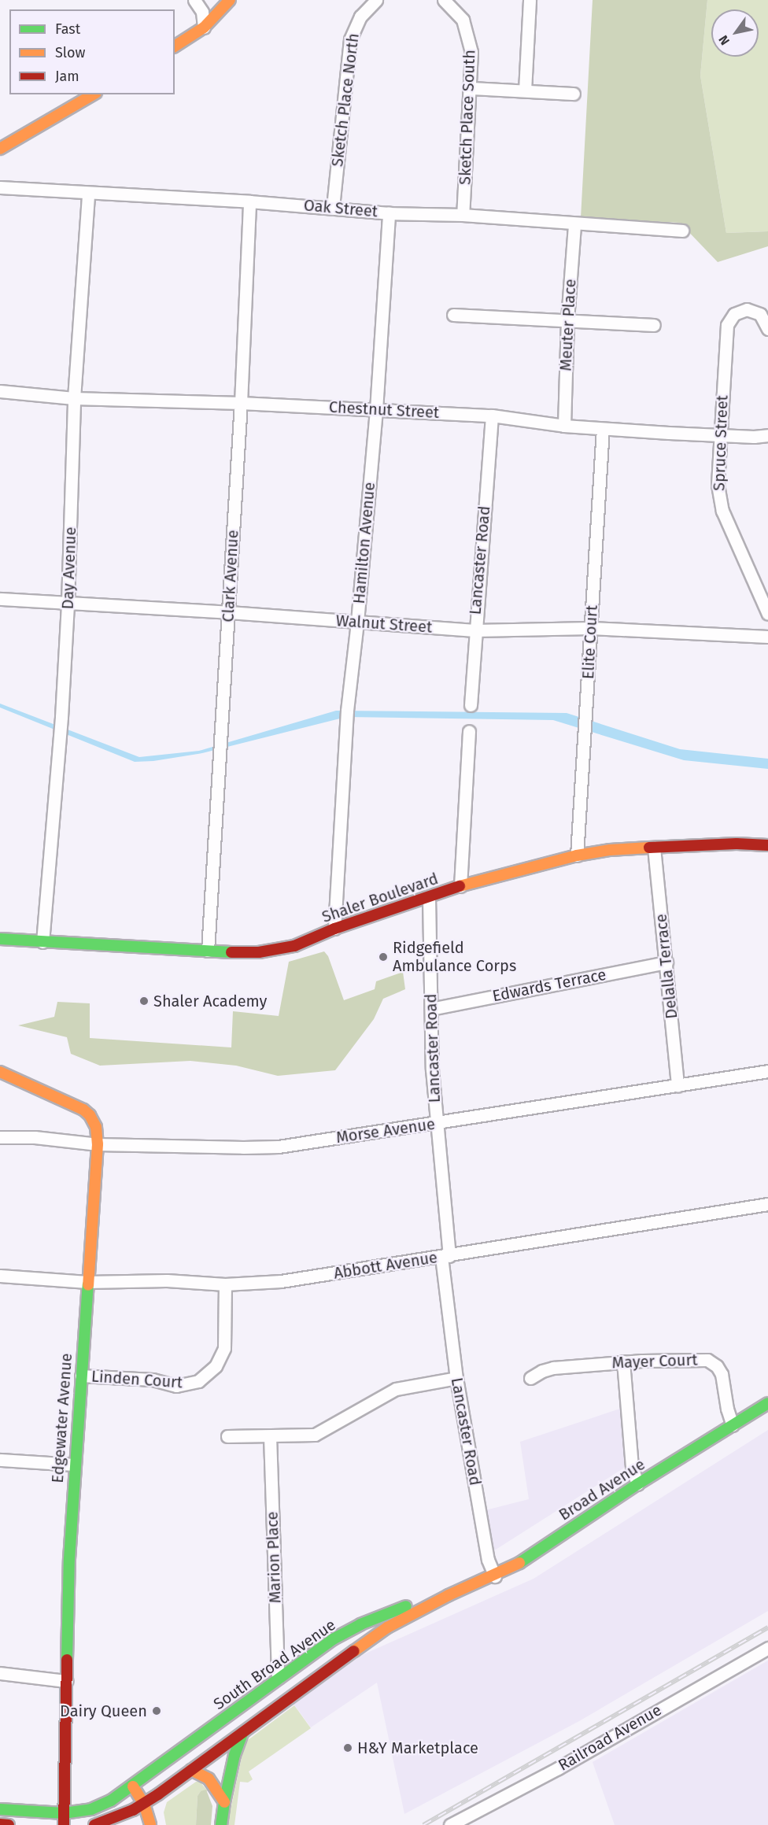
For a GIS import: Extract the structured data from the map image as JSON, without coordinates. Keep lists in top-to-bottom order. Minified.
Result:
{"streets":{"street":["Sketch Place North","Sketch Place South","Oak Street","Meuter Place","Chestnut Street","Spruce Street","Hamilton Avenue","Lancaster Road","Day Avenue","Clark Avenue","Walnut Street","Elite Court","Shaler Boulevard","Delalla Terrace","Edwards Terrace","Morse Avenue","Abbott Avenue","Mayer Court","Linden Court","Edgewater Avenue","Broad Avenue","Marion Place","South Broad Avenue","Railroad Avenue"]},"crossings":[["Sketch Place North","Oak Street"],["Sketch Place South","Oak Street"],["Oak Street","Meuter Place"],["Oak Street","Hamilton Avenue"],["Oak Street","Day Avenue"],["Oak Street","Clark Avenue"],["Meuter Place","Chestnut Street"],["Chestnut Street","Spruce Street"],["Chestnut Street","Hamilton Avenue"],["Chestnut Street","Lancaster Road"],["Chestnut Street","Day Avenue"],["Chestnut Street","Clark Avenue"],["Chestnut Street","Elite Court"],["Hamilton Avenue","Walnut Street"],["Hamilton Avenue","Shaler Boulevard"],["Lancaster Road","Walnut Street"],["Lancaster Road","Shaler Boulevard"],["Lancaster Road","Edwards Terrace"],["Lancaster Road","Morse Avenue"],["Lancaster Road","Abbott Avenue"],["Lancaster Road","Broad Avenue"],["Day Avenue","Walnut Street"],["Day Avenue","Shaler Boulevard"],["Clark Avenue","Walnut Street"],["Clark Avenue","Shaler Boulevard"],["Walnut Street","Elite Court"],["Elite Court","Shaler Boulevard"],["Shaler Boulevard","Delalla Terrace"],["Delalla Terrace","Edwards Terrace"],["Delalla Terrace","Morse Avenue"],["Morse Avenue","Edgewater Avenue"],["Abbott Avenue","Linden Court"],["Abbott Avenue","Edgewater Avenue"],["Mayer Court","Broad Avenue"],["Linden Court","Edgewater Avenue"],["Edgewater Avenue","South Broad Avenue"],["Broad Avenue","South Broad Avenue"],["Marion Place","South Broad Avenue"]],"places":["Ridgefield Ambulance Corps","Shaler Academy","Dairy Queen","H&Y Marketplace"],"legend":["Fast","Slow","Jam"],"north":"bottom left"}
